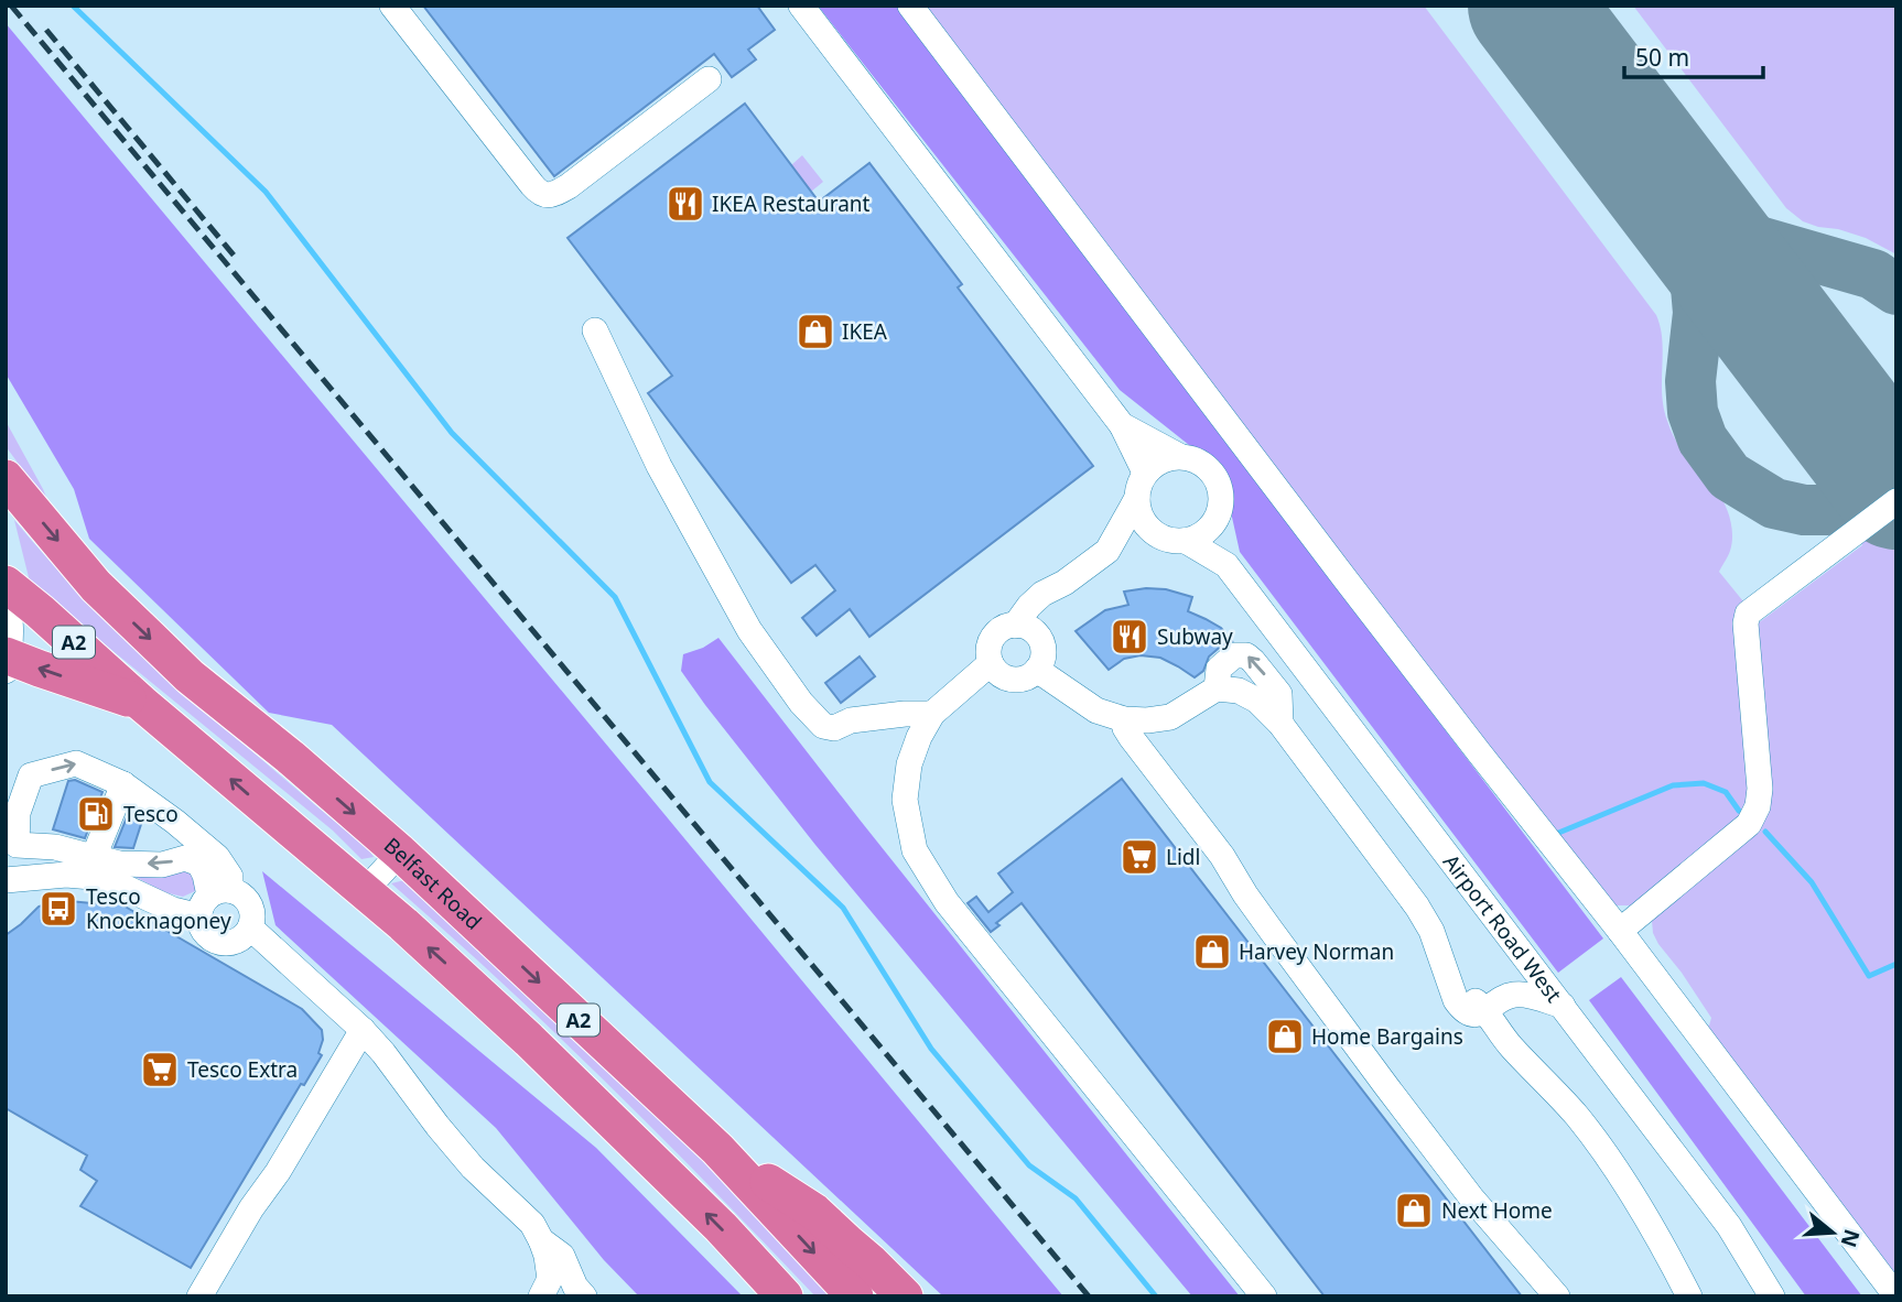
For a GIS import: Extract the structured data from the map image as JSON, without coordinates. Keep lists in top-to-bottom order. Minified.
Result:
{"streets":{"highway":["A2","Belfast Road"],"street":["Airport Road West"]},"places":{"restaurant":["IKEA Restaurant","Subway"],"shop":["IKEA","Harvey Norman","Home Bargains","Next Home"],"fuel station":["Tesco"],"supermarket":["Lidl","Tesco Extra"],"bus stop":["Tesco Knocknagoney"]},"scale_bar":"50 m","north":"right"}
